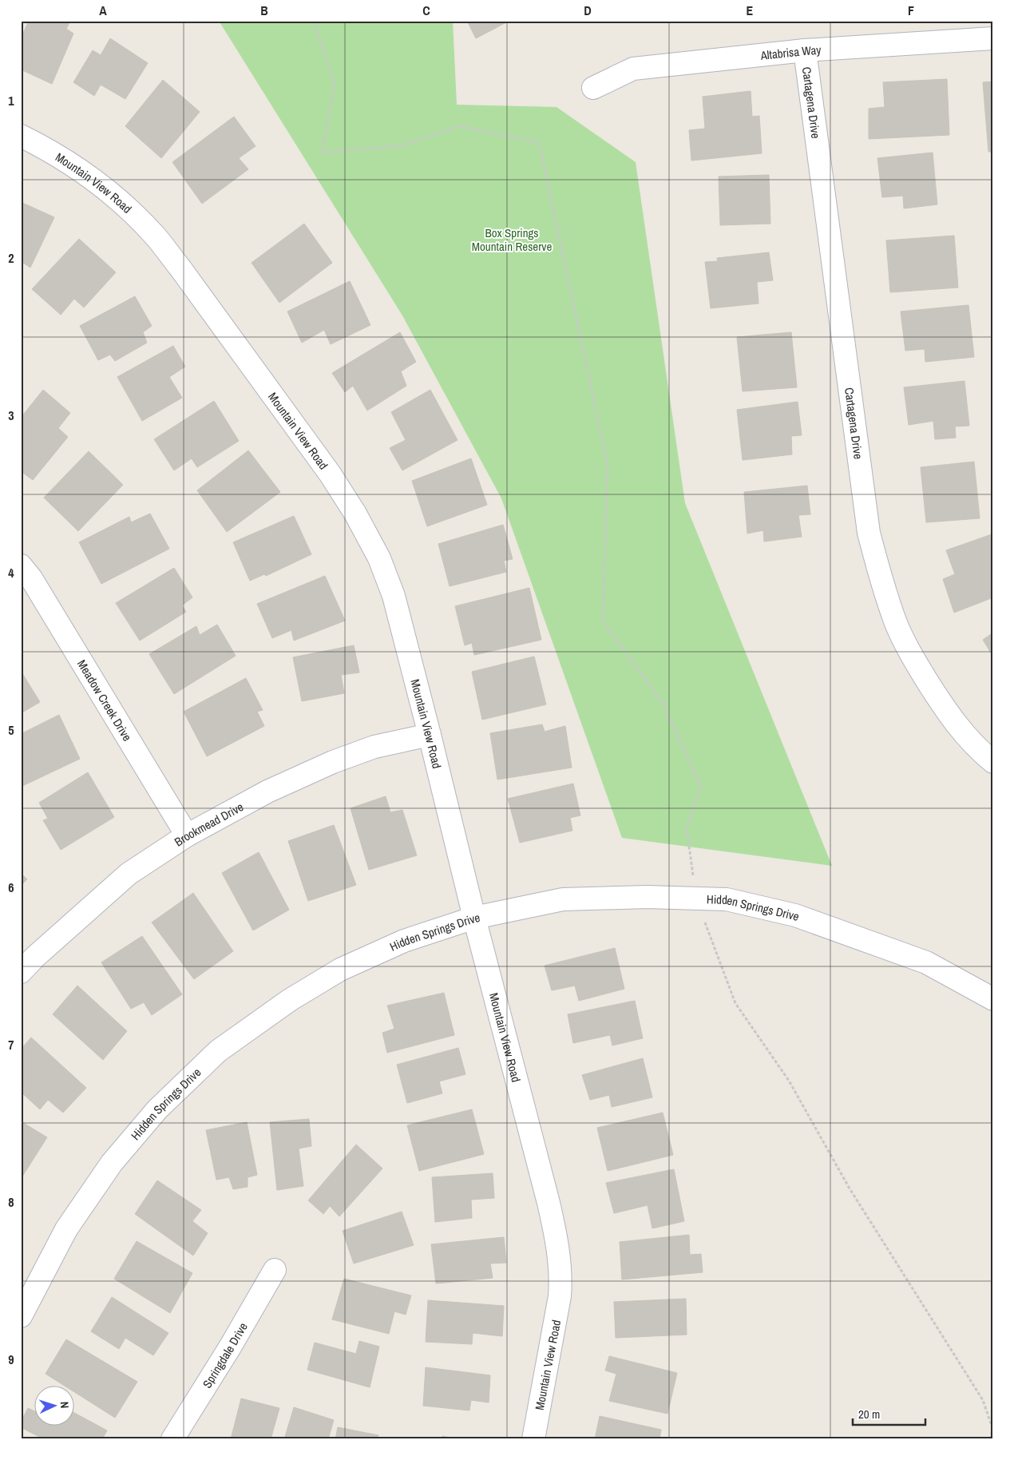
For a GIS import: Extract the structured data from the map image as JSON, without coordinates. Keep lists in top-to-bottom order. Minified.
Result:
{"streets":{"street":["Altabrisa Way","Cartagena Drive","Mountain View Road","Meadow Creek Drive","Brookmead Drive","Hidden Springs Drive","Springdale Drive"]},"crossings":[["Altabrisa Way","Cartagena Drive"],["Mountain View Road","Brookmead Drive"],["Mountain View Road","Hidden Springs Drive"],["Meadow Creek Drive","Brookmead Drive"]],"parks":["Box Springs Mountain Reserve"],"scale_bar":"20 m","north":"right","grid":{"columns":["A","B","C","D","E","F"],"rows":["1","2","3","4","5","6","7","8","9"]}}
